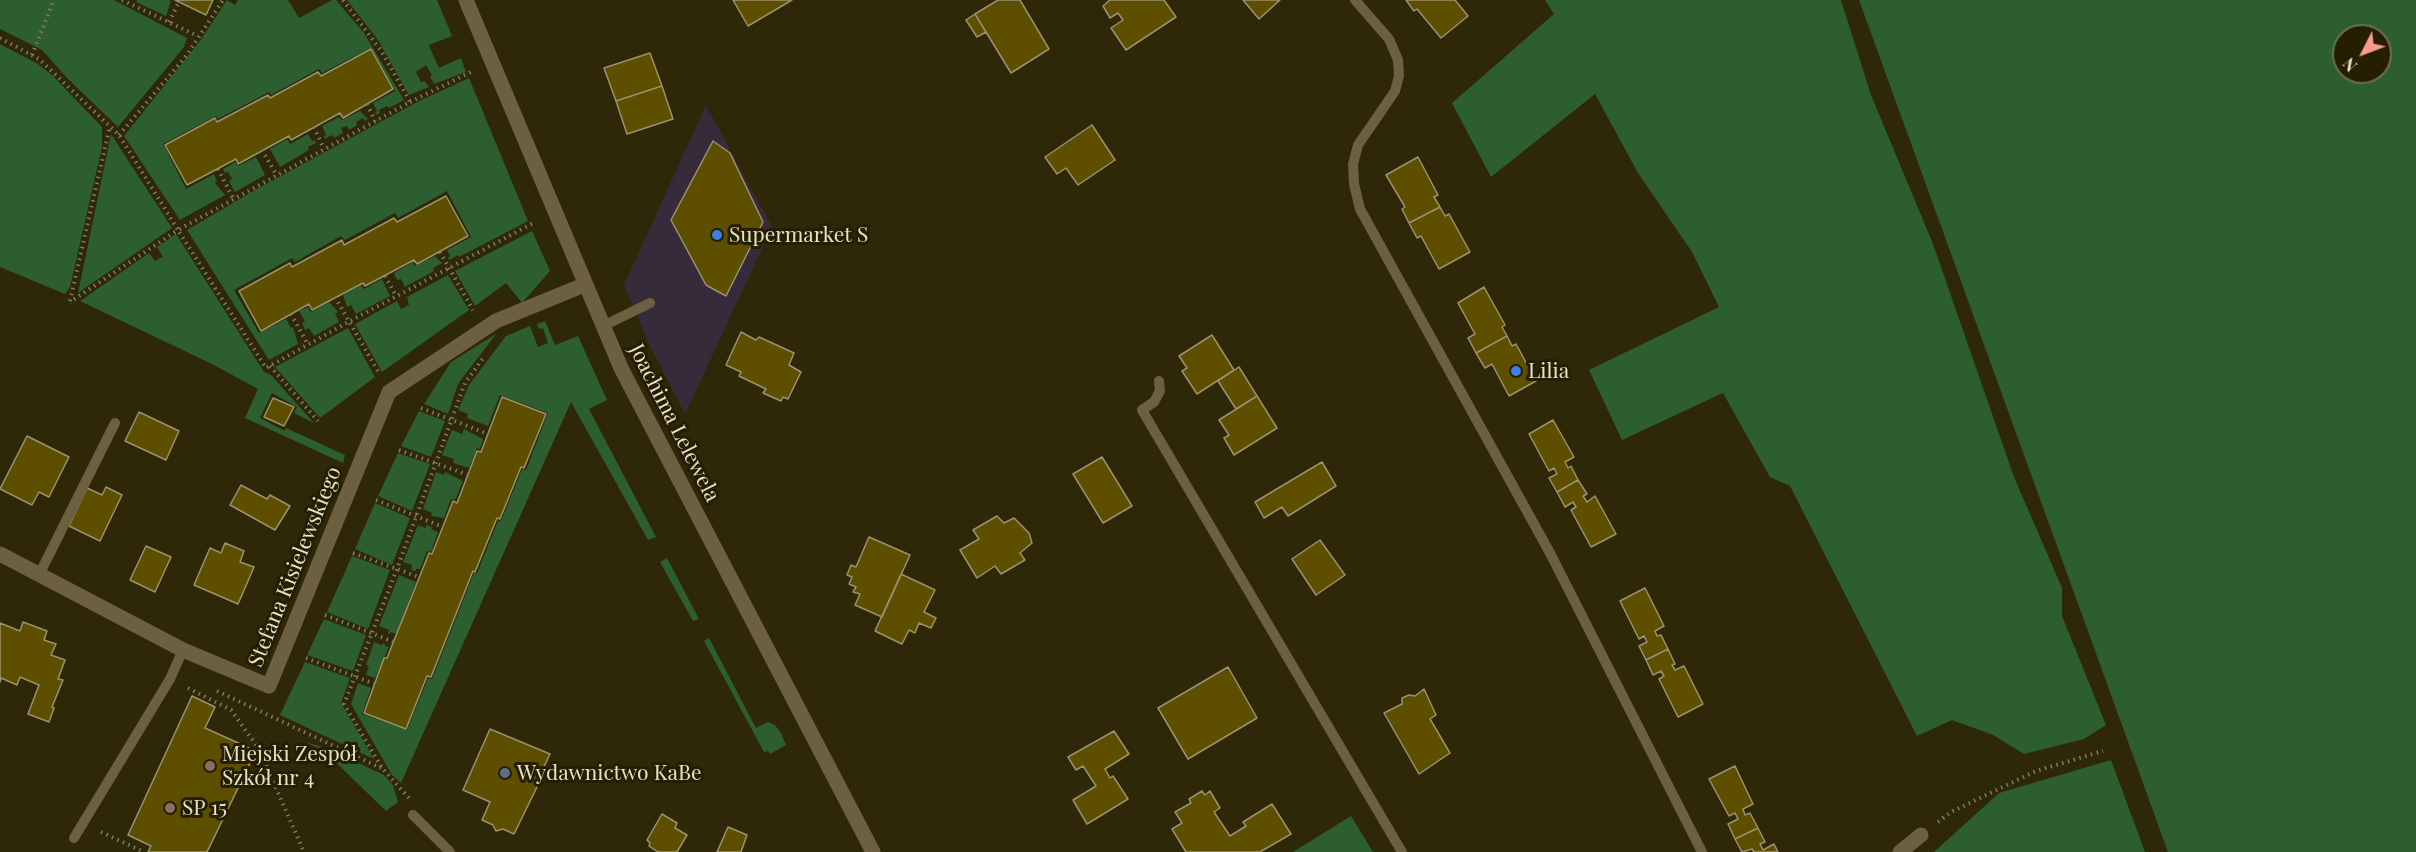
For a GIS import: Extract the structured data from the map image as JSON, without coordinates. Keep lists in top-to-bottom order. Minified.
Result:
{"streets":{"street":["Joachima Lelewela","Stefana Kisielewskiego"]},"places":["Supermarket S","Lilia","Miejski Zespół Szkół nr 4","Wydawnictwo KaBe","SP 15"],"north":"bottom left"}
